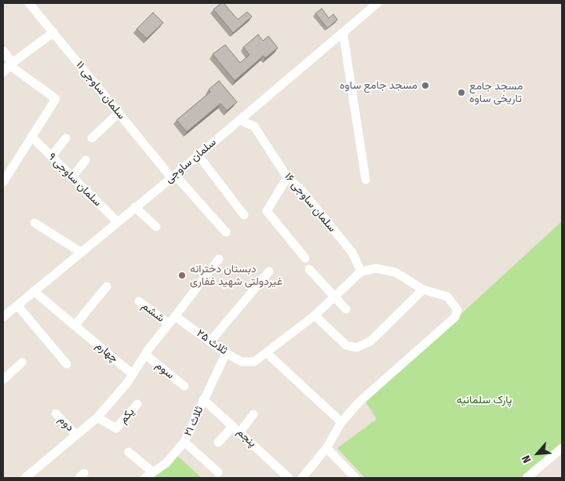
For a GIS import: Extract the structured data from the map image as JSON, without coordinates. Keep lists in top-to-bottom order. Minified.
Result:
{"streets":{"street":["سلمان ساوجی ۱۱","سلمان ساوجی","سلمان ساوجی ۹","سلمان ساوجی ۱۶","ششم","ثلاث ۲۵","چهارم","سوم","یکم","ثلاث ۲۱","دوم","پنجم"]},"crossings":[["سلمان ساوجی ۱۱","سلمان ساوجی"],["سلمان ساوجی","سلمان ساوجی ۹"],["سلمان ساوجی","سلمان ساوجی ۱۶"],["سلمان ساوجی","چهارم"],["سلمان ساوجی ۱۶","ثلاث ۲۵"],["ثلاث ۲۵","ثلاث ۲۱"],["ثلاث ۲۱","پنجم"]],"parks":["پارک سلمانیه"],"places":["مسجد جامع ساوه","مسجد جامع تاریخی ساوه","دبستان دخترانه غیردولتی شهید غفاری"],"north":"bottom left"}
